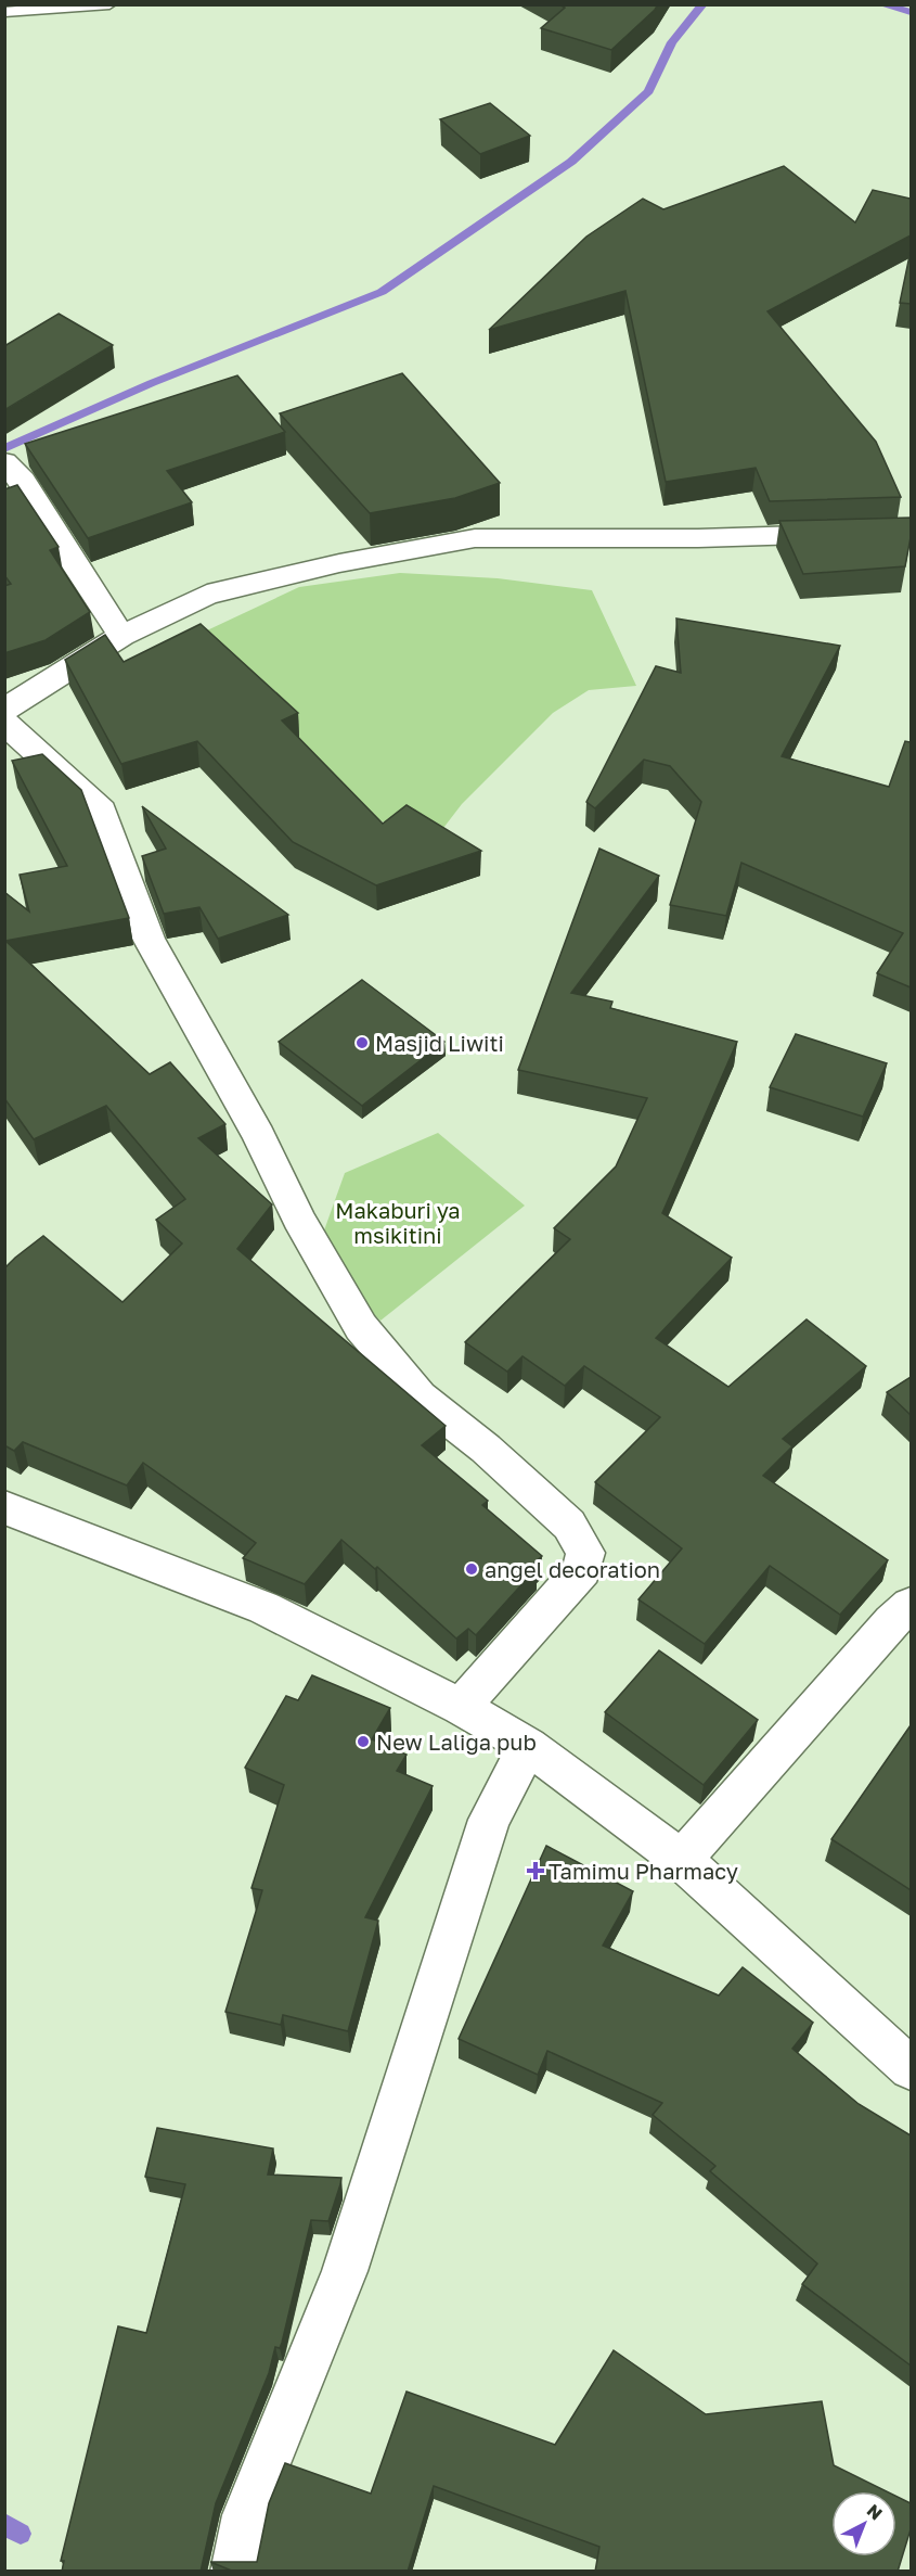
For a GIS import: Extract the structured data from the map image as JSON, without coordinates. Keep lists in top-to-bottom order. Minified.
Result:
{"parks":["Makaburi ya msikitini"],"places":{"other":["Masjid Liwiti","angel decoration","New Laliga pub"],"health":["Tamimu Pharmacy"]},"north":"top right"}
